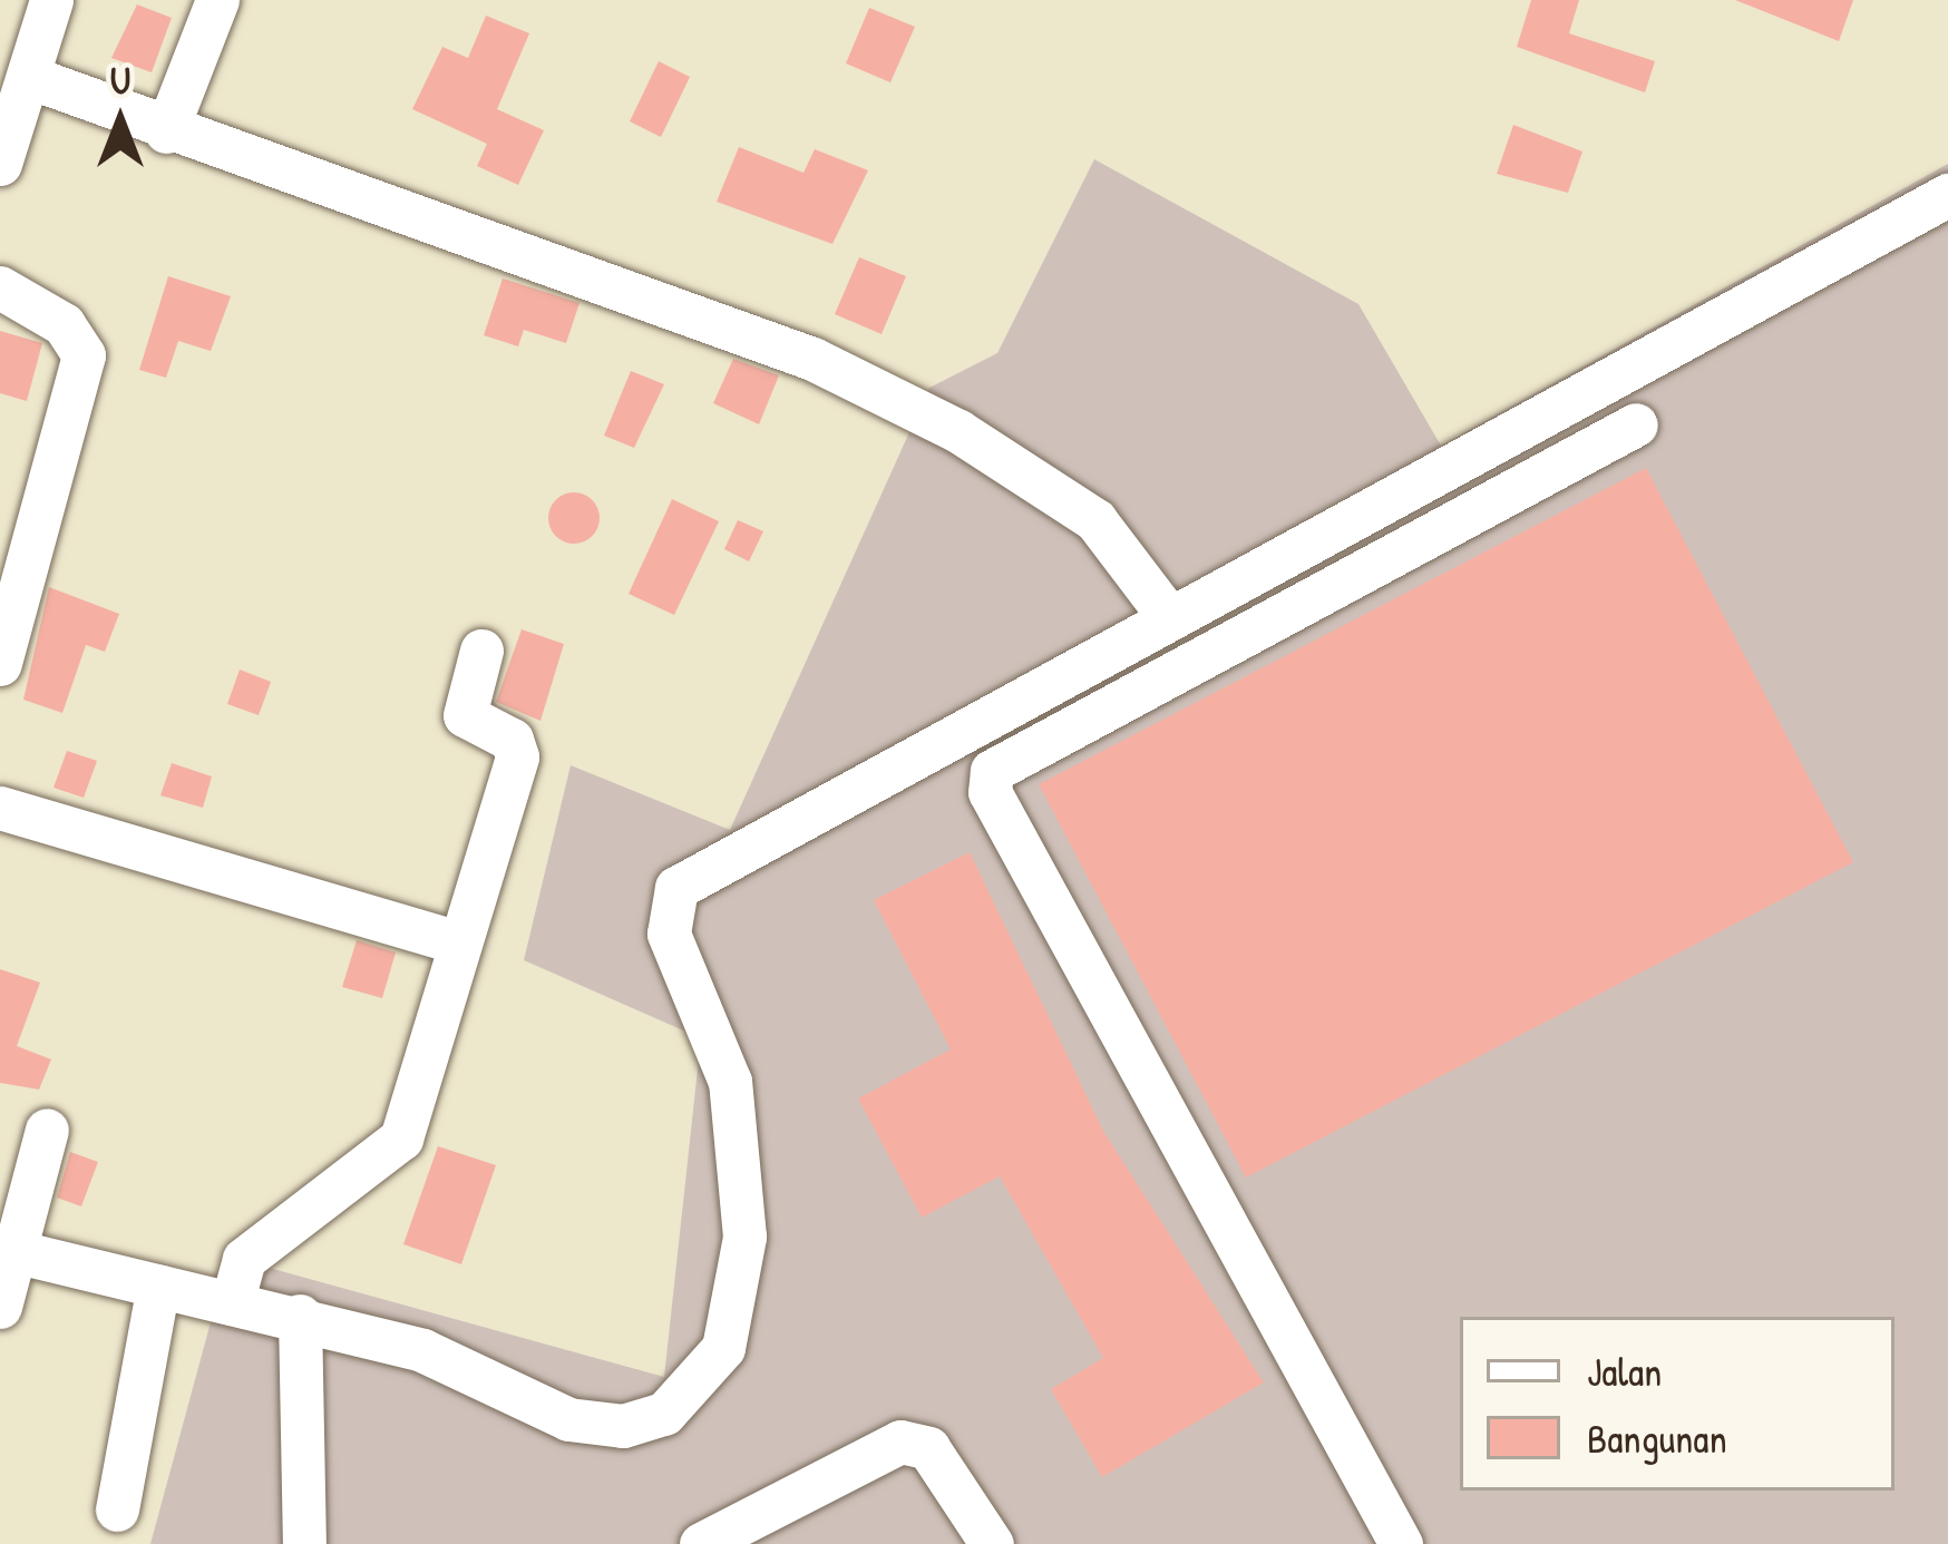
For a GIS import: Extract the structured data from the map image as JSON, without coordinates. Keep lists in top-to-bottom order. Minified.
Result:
{"legend":["Jalan","Bangunan"],"north":"top"}
